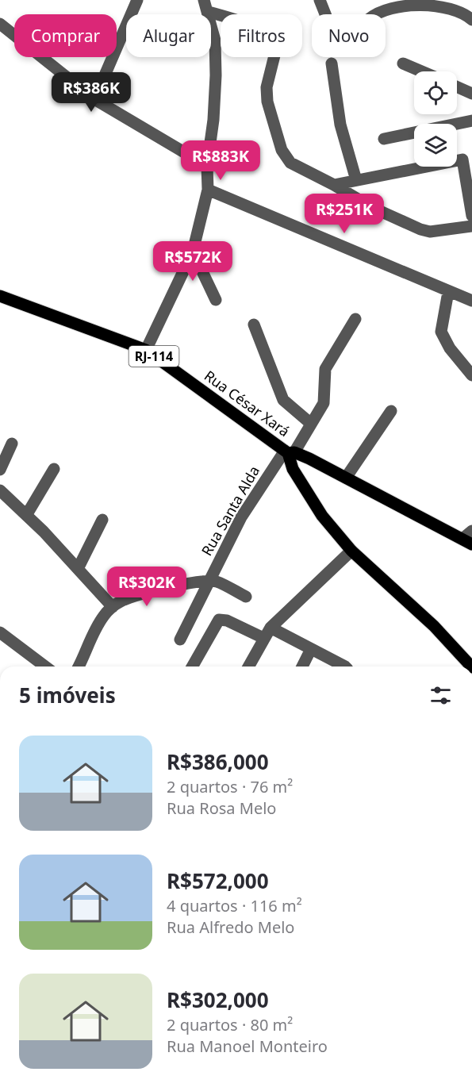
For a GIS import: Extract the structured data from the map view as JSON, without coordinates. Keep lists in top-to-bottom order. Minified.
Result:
{"streets":{"main road":["RJ-114","Rua César Xará"],"street":["Rua Santa Alda"]},"crossings":[["Rua César Xará","Rua Santa Alda"]],"page":{"chip":["Comprar","Alugar","Filtros","Novo"],"price":["R$386K","R$883K","R$251K","R$572K","R$302K"],"heading":"5 imóveis","list":[{"name":"R$386,000","note":"2 quartos · 76 m² · Rua Rosa Melo"},{"name":"R$572,000","note":"4 quartos · 116 m² · Rua Alfredo Melo"},{"name":"R$302,000","note":"2 quartos · 80 m² · Rua Manoel Monteiro"}]}}
